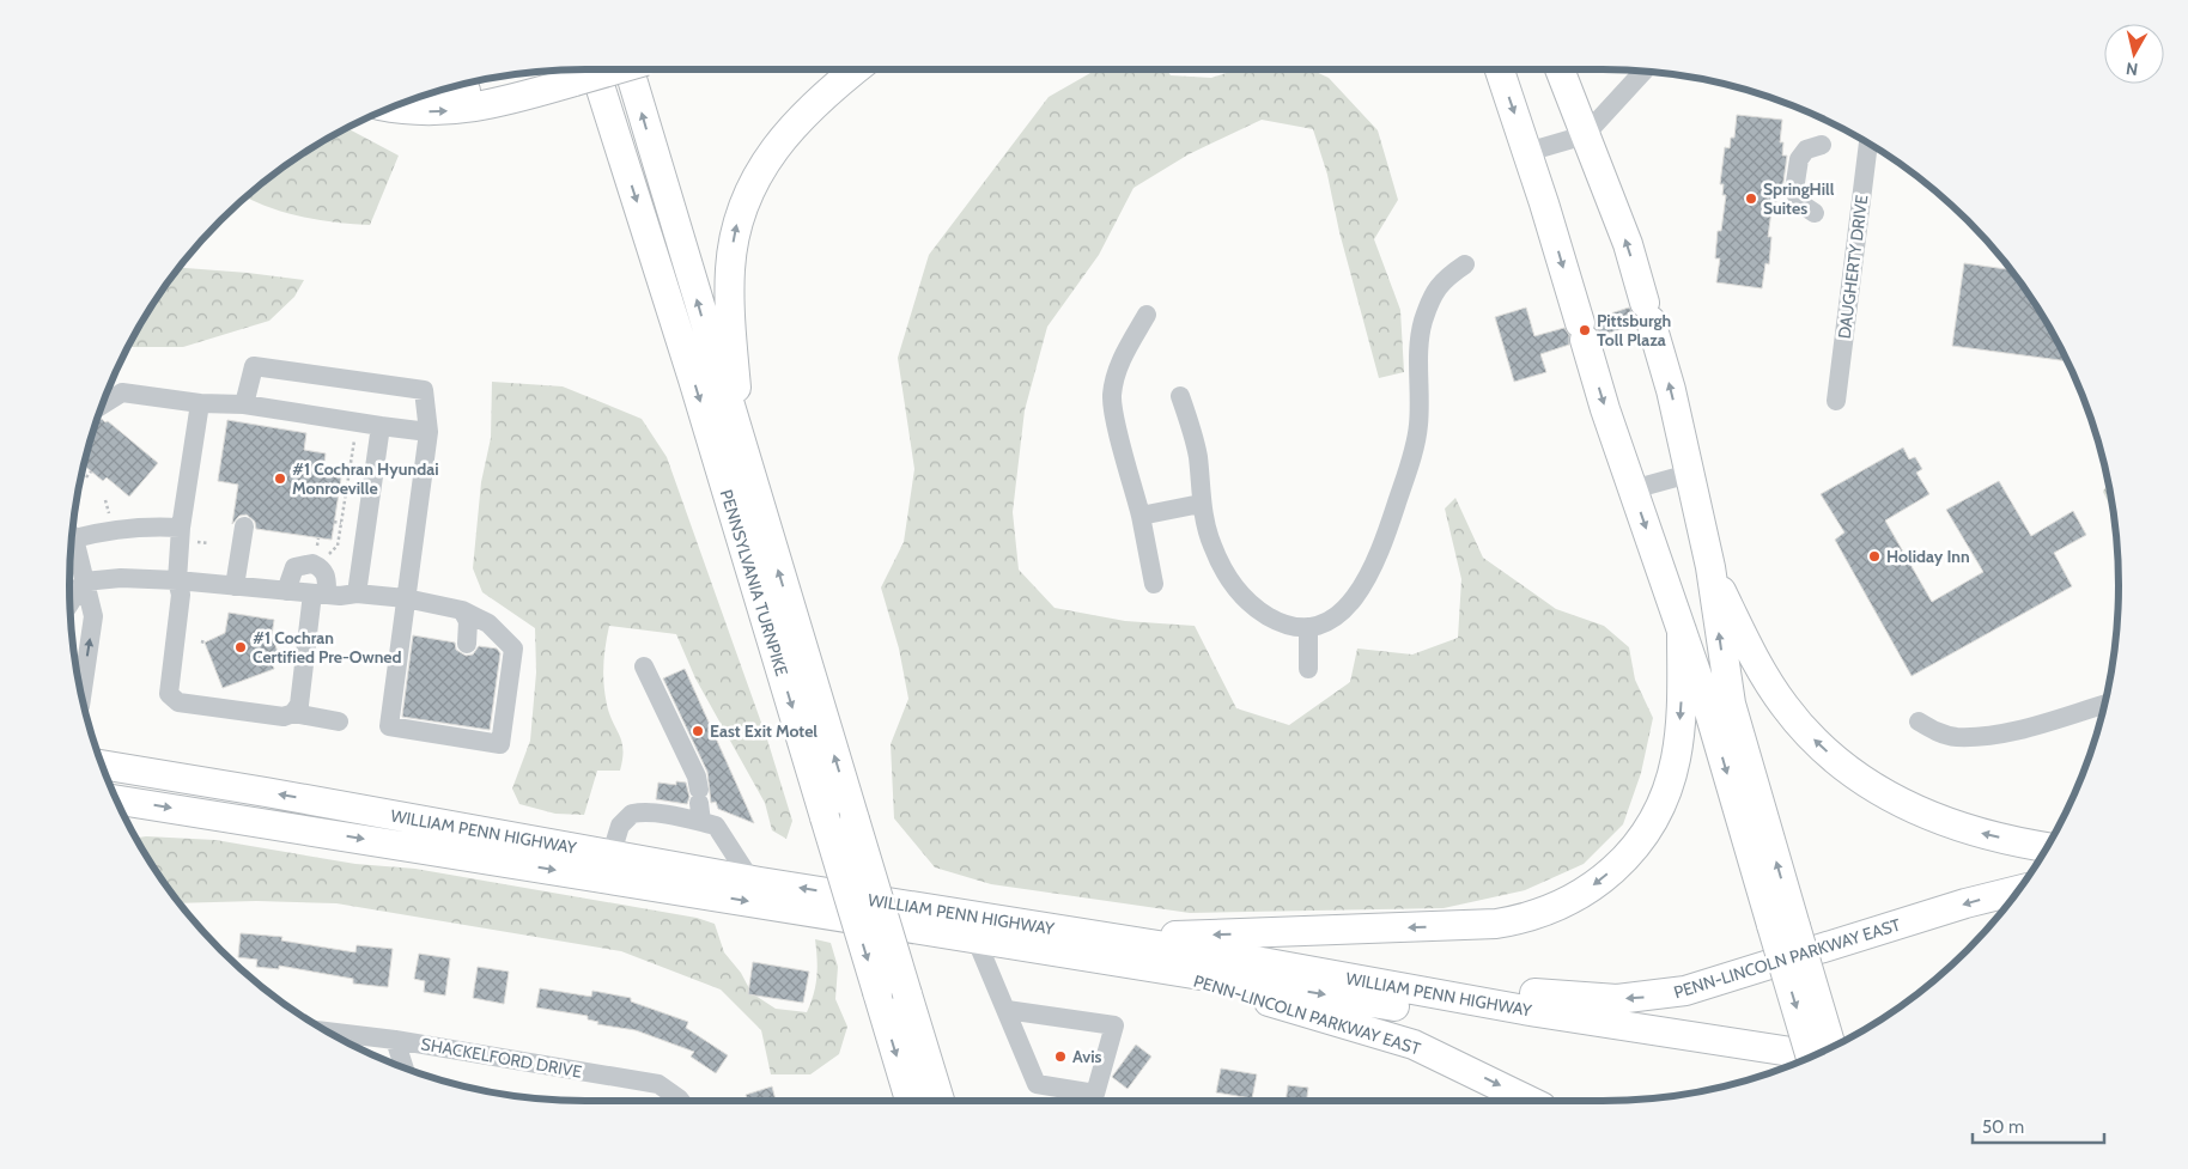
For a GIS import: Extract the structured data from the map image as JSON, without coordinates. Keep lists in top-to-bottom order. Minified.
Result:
{"streets":{"highway":["PENNSYLVANIA TURNPIKE","WILLIAM PENN HIGHWAY","PENN-LINCOLN PARKWAY EAST"],"street":["DAUGHERTY DRIVE","SHACKELFORD DRIVE"]},"crossings":[["WILLIAM PENN HIGHWAY","PENN-LINCOLN PARKWAY EAST"]],"places":["SpringHill Suites","Pittsburgh Toll Plaza","#1 Cochran Hyundai Monroeville","Holiday Inn","#1 Cochran Certified Pre-Owned","East Exit Motel","Avis"],"scale_bar":"50 m","north":"bottom"}
